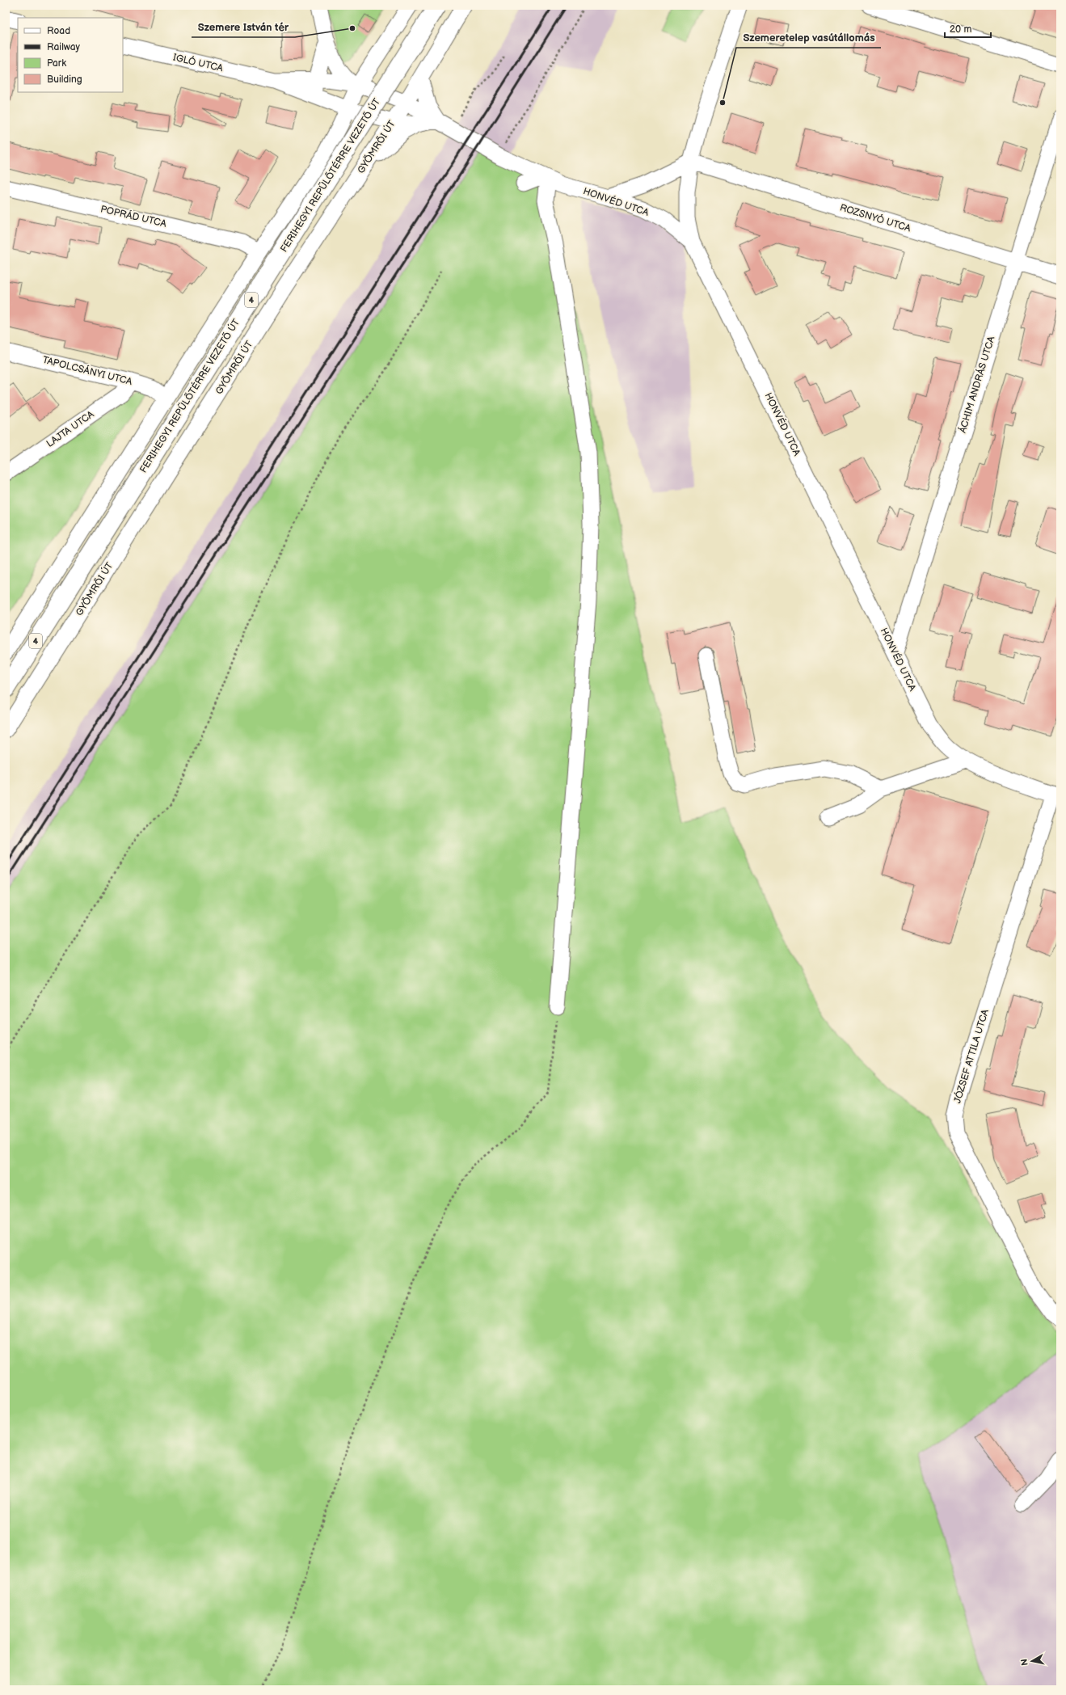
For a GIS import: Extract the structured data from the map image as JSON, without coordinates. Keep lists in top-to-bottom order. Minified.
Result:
{"streets":{"main road":["FERIHEGYI REPÜLŐTÉRRE VEZETŐ ÚT","4"],"street":["IGLÓ UTCA","GYÖMRŐI ÚT","HONVÉD UTCA","POPRÁD UTCA","ROZSNYÓ UTCA","TAPOLCSÁNYI UTCA","ÁCHIM ANDRÁS UTCA","LAJTA UTCA","JÓZSEF ATTILA UTCA"]},"crossings":[["IGLÓ UTCA","HONVÉD UTCA"],["GYÖMRŐI ÚT","HONVÉD UTCA"],["HONVÉD UTCA","ÁCHIM ANDRÁS UTCA"],["HONVÉD UTCA","JÓZSEF ATTILA UTCA"],["ROZSNYÓ UTCA","ÁCHIM ANDRÁS UTCA"],["TAPOLCSÁNYI UTCA","LAJTA UTCA"]],"places":["Szemere István tér","Szemeretelep vasútállomás"],"legend":["Road","Railway","Park","Building"],"scale_bar":"20 m","north":"left"}
